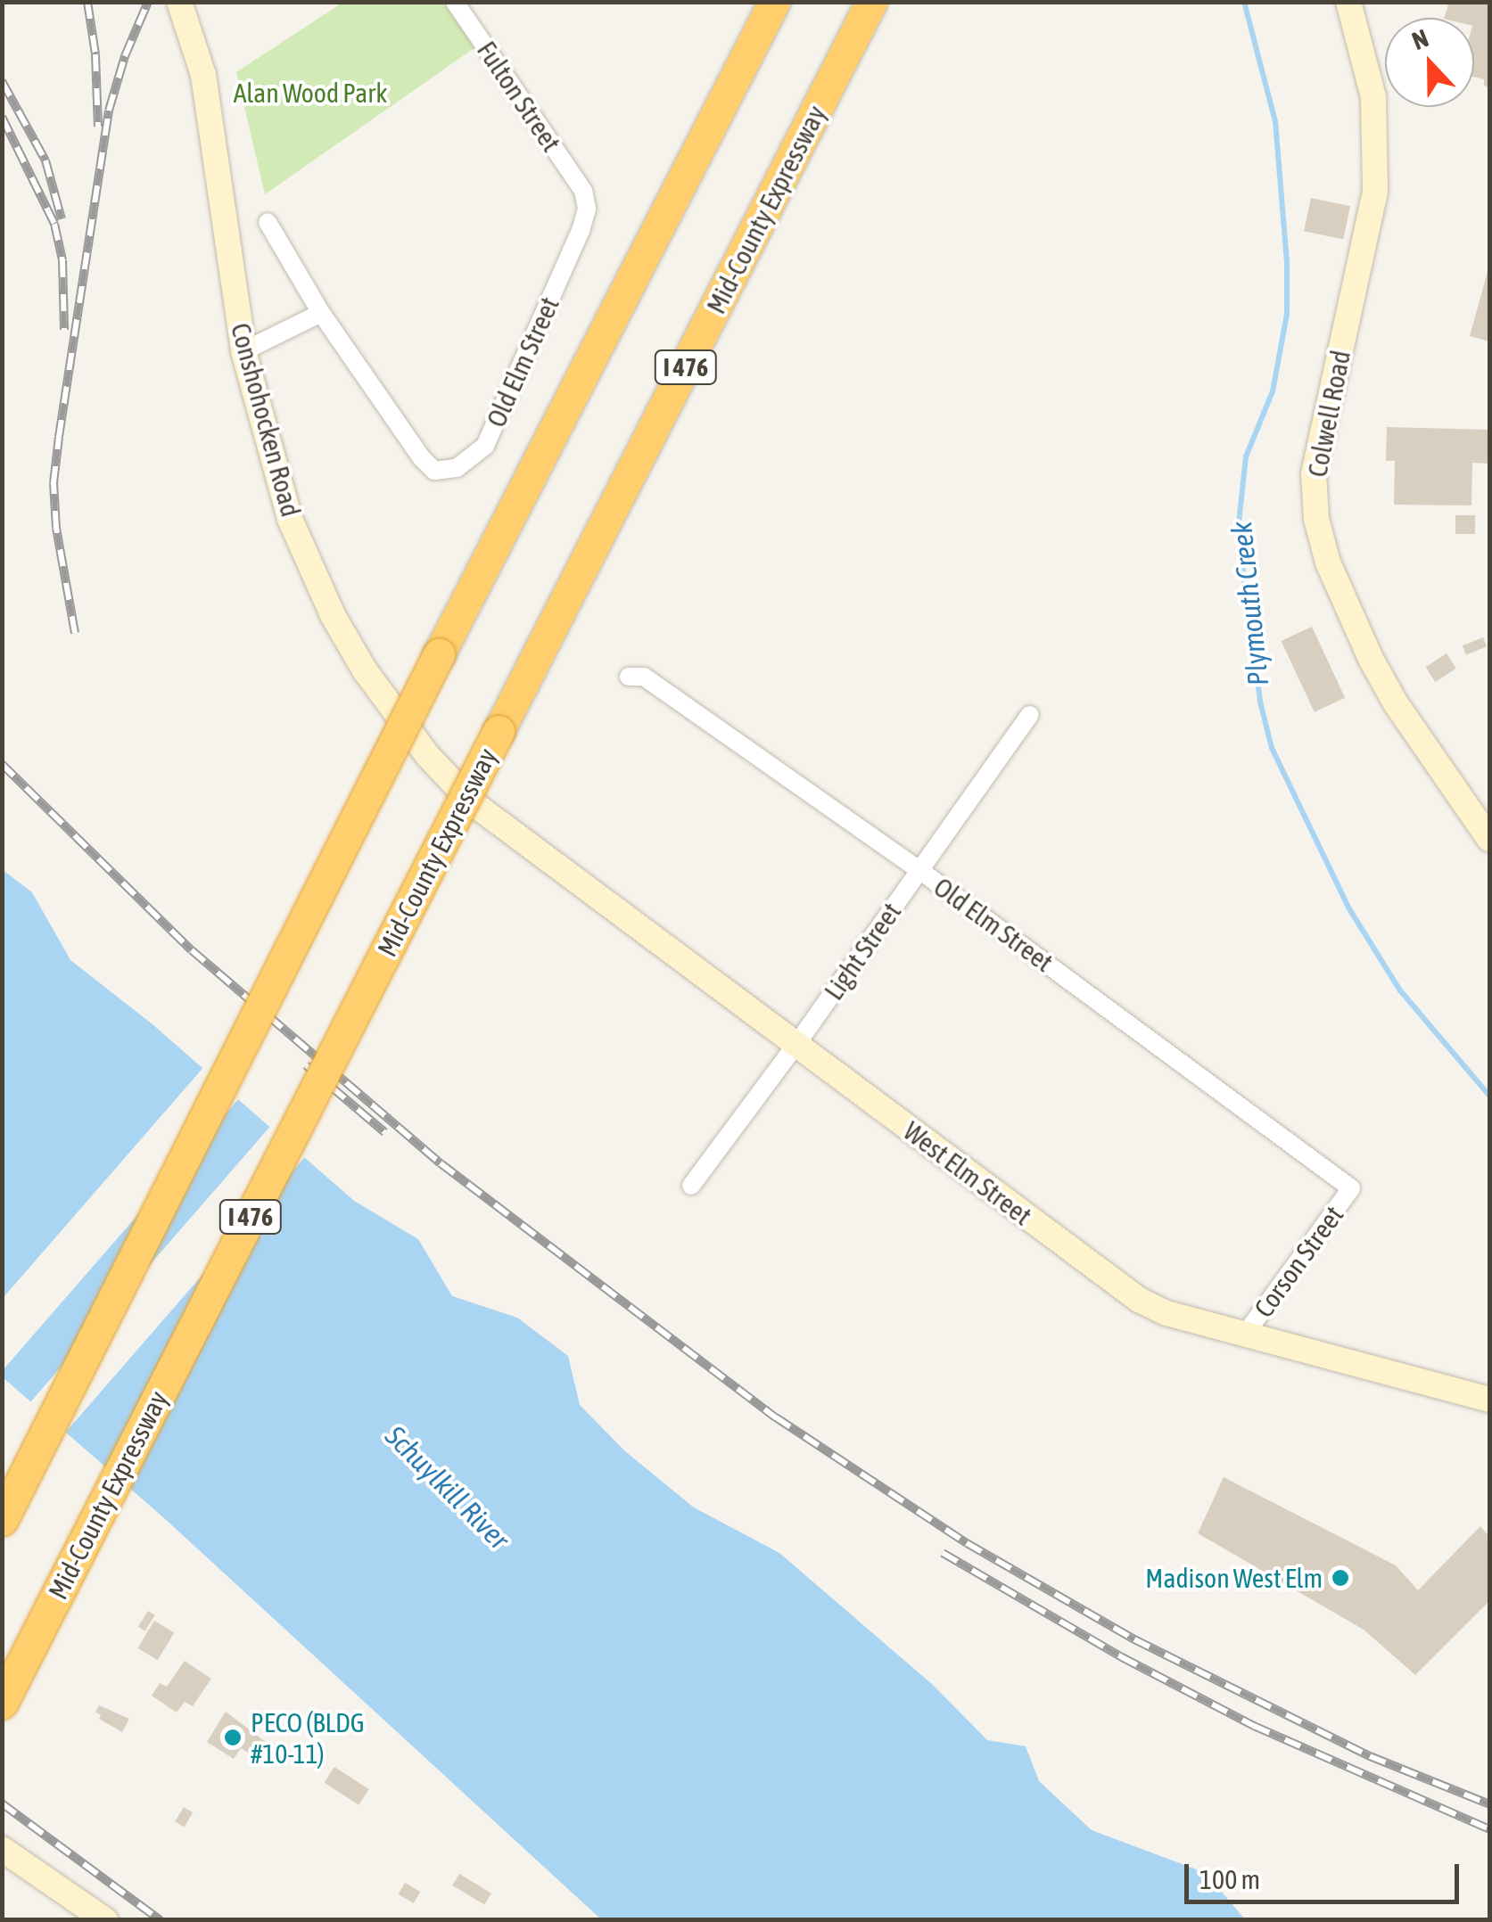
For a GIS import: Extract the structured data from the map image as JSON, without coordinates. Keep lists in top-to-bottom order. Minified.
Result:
{"streets":{"highway":["Mid-County Expressway","I 476"],"main road":["Colwell Road","Conshohocken Road","West Elm Street"],"street":["Fulton Street","Old Elm Street","Light Street","Corson Street"]},"crossings":[["Fulton Street","Old Elm Street"],["Old Elm Street","Light Street"],["Old Elm Street","Corson Street"],["Conshohocken Road","West Elm Street"],["Light Street","West Elm Street"],["West Elm Street","Corson Street"]],"water":["Plymouth Creek","Schuylkill River"],"parks":["Alan Wood Park"],"places":["Madison West Elm","PECO (BLDG #10-11)"],"scale_bar":"100 m","north":"top"}
